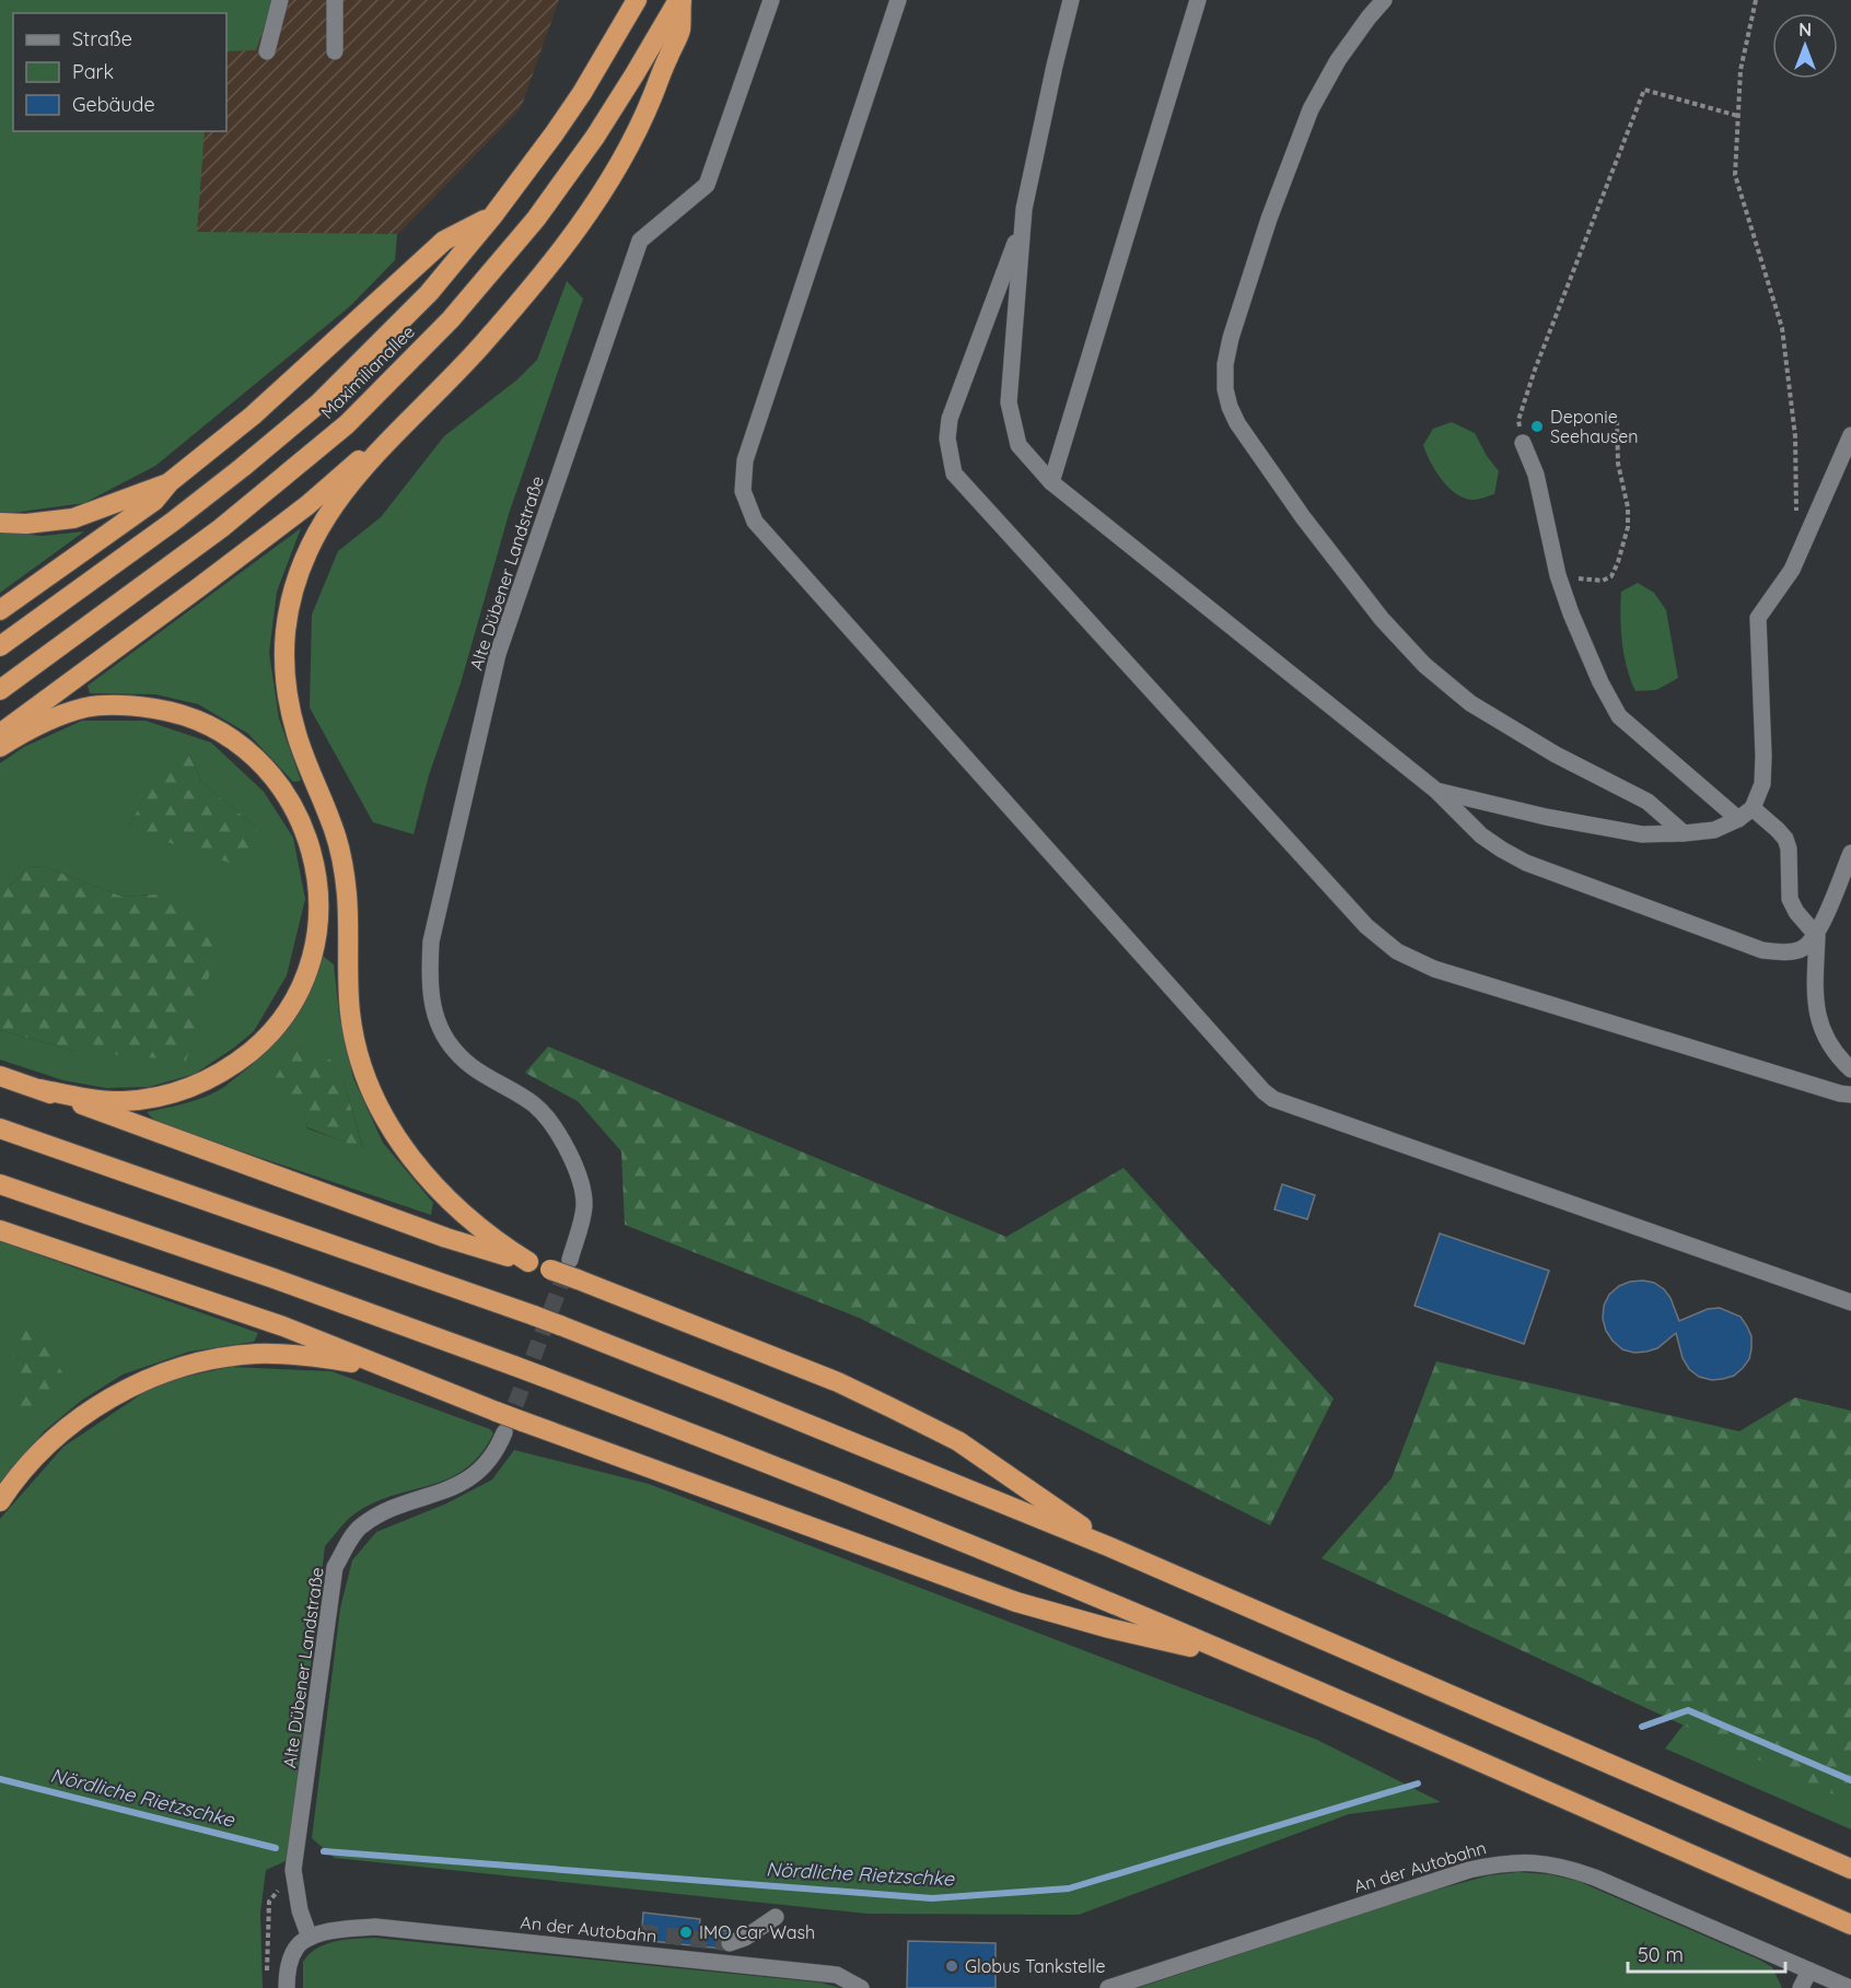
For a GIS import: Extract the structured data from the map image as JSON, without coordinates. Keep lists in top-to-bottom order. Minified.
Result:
{"streets":{"highway":["Maximilianallee"],"street":["Alte Dübener Landstraße","An der Autobahn"]},"crossings":[["Alte Dübener Landstraße","An der Autobahn"]],"water":["Nördliche Rietzschke"],"places":["Deponie Seehausen","IMO Car Wash","Globus Tankstelle"],"legend":["Straße","Park","Gebäude"],"scale_bar":"50 m","north":"top"}
